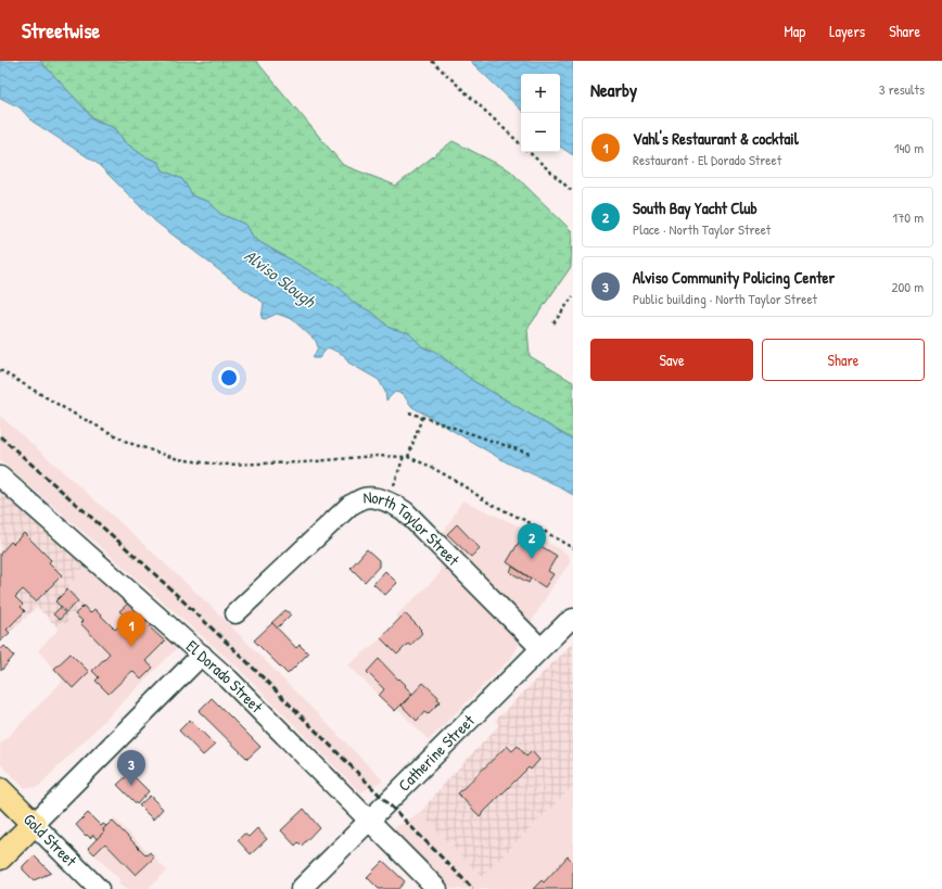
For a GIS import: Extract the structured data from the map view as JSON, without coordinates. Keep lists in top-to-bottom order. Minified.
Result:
{"streets":{"main road":["Gold Street"],"street":["North Taylor Street","El Dorado Street","Catherine Street"]},"crossings":[["North Taylor Street","Catherine Street"],["El Dorado Street","Catherine Street"]],"water":["Alviso Slough"],"page":{"header":"Streetwise","nav":["Map","Layers","Share"],"heading":["Nearby","3 results"],"map_buttons":["+","−"],"list":[{"mark":"1","name":"Vahl's Restaurant & cocktail","note":"Restaurant · El Dorado Street","value":"140 m"},{"mark":"2","name":"South Bay Yacht Club","note":"Place · North Taylor Street","value":"170 m"},{"mark":"3","name":"Alviso Community Policing Center","note":"Public building · North Taylor Street","value":"200 m"}],"buttons":["Save","Share"],"pins":["2","1","3"]}}
